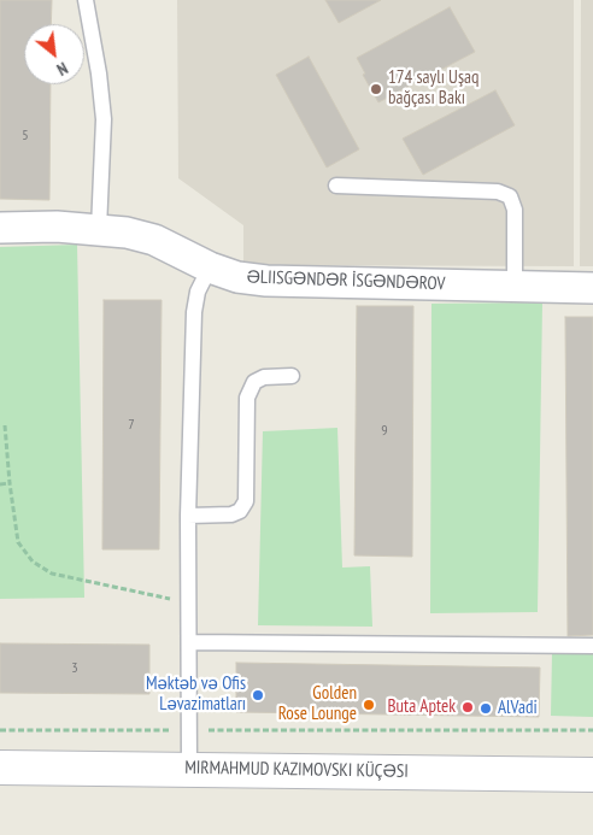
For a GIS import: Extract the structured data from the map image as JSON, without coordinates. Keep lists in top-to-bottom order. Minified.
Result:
{"streets":{"street":["ƏLIISGƏNDƏR İSGƏNDƏROV"]},"places":["174 saylı Uşaq bağçası Bakı","Məktəb və Ofis Ləvazimatları","Golden Rose Lounge","Buta Aptek","AlVadi"],"house_numbers":["5","7","9","3"],"north":"bottom right"}
